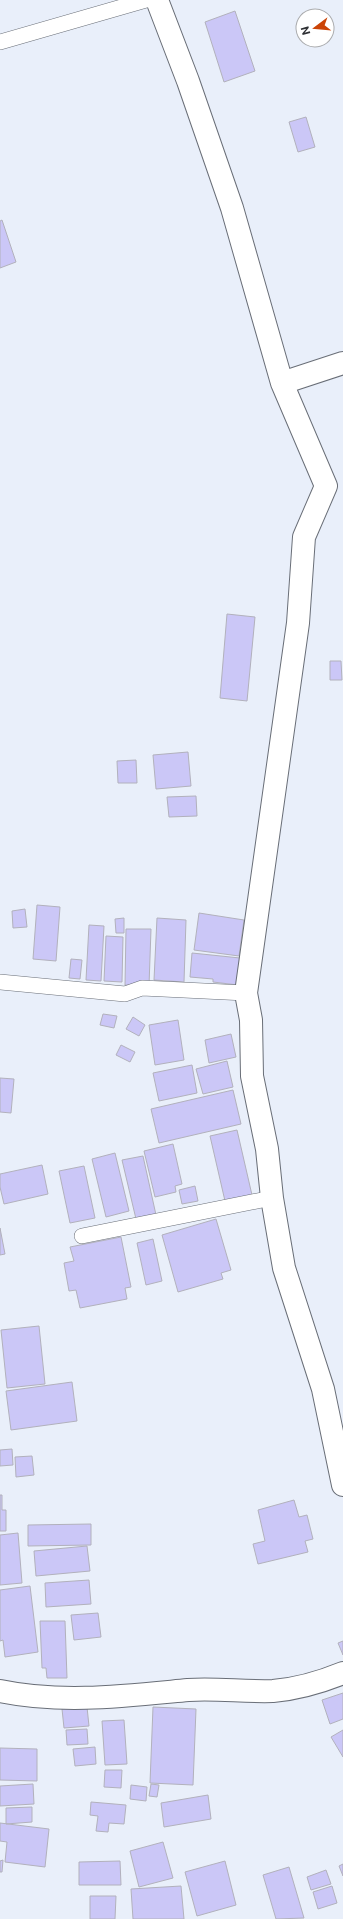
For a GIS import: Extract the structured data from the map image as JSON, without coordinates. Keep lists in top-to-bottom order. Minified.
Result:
{"north":"left"}
